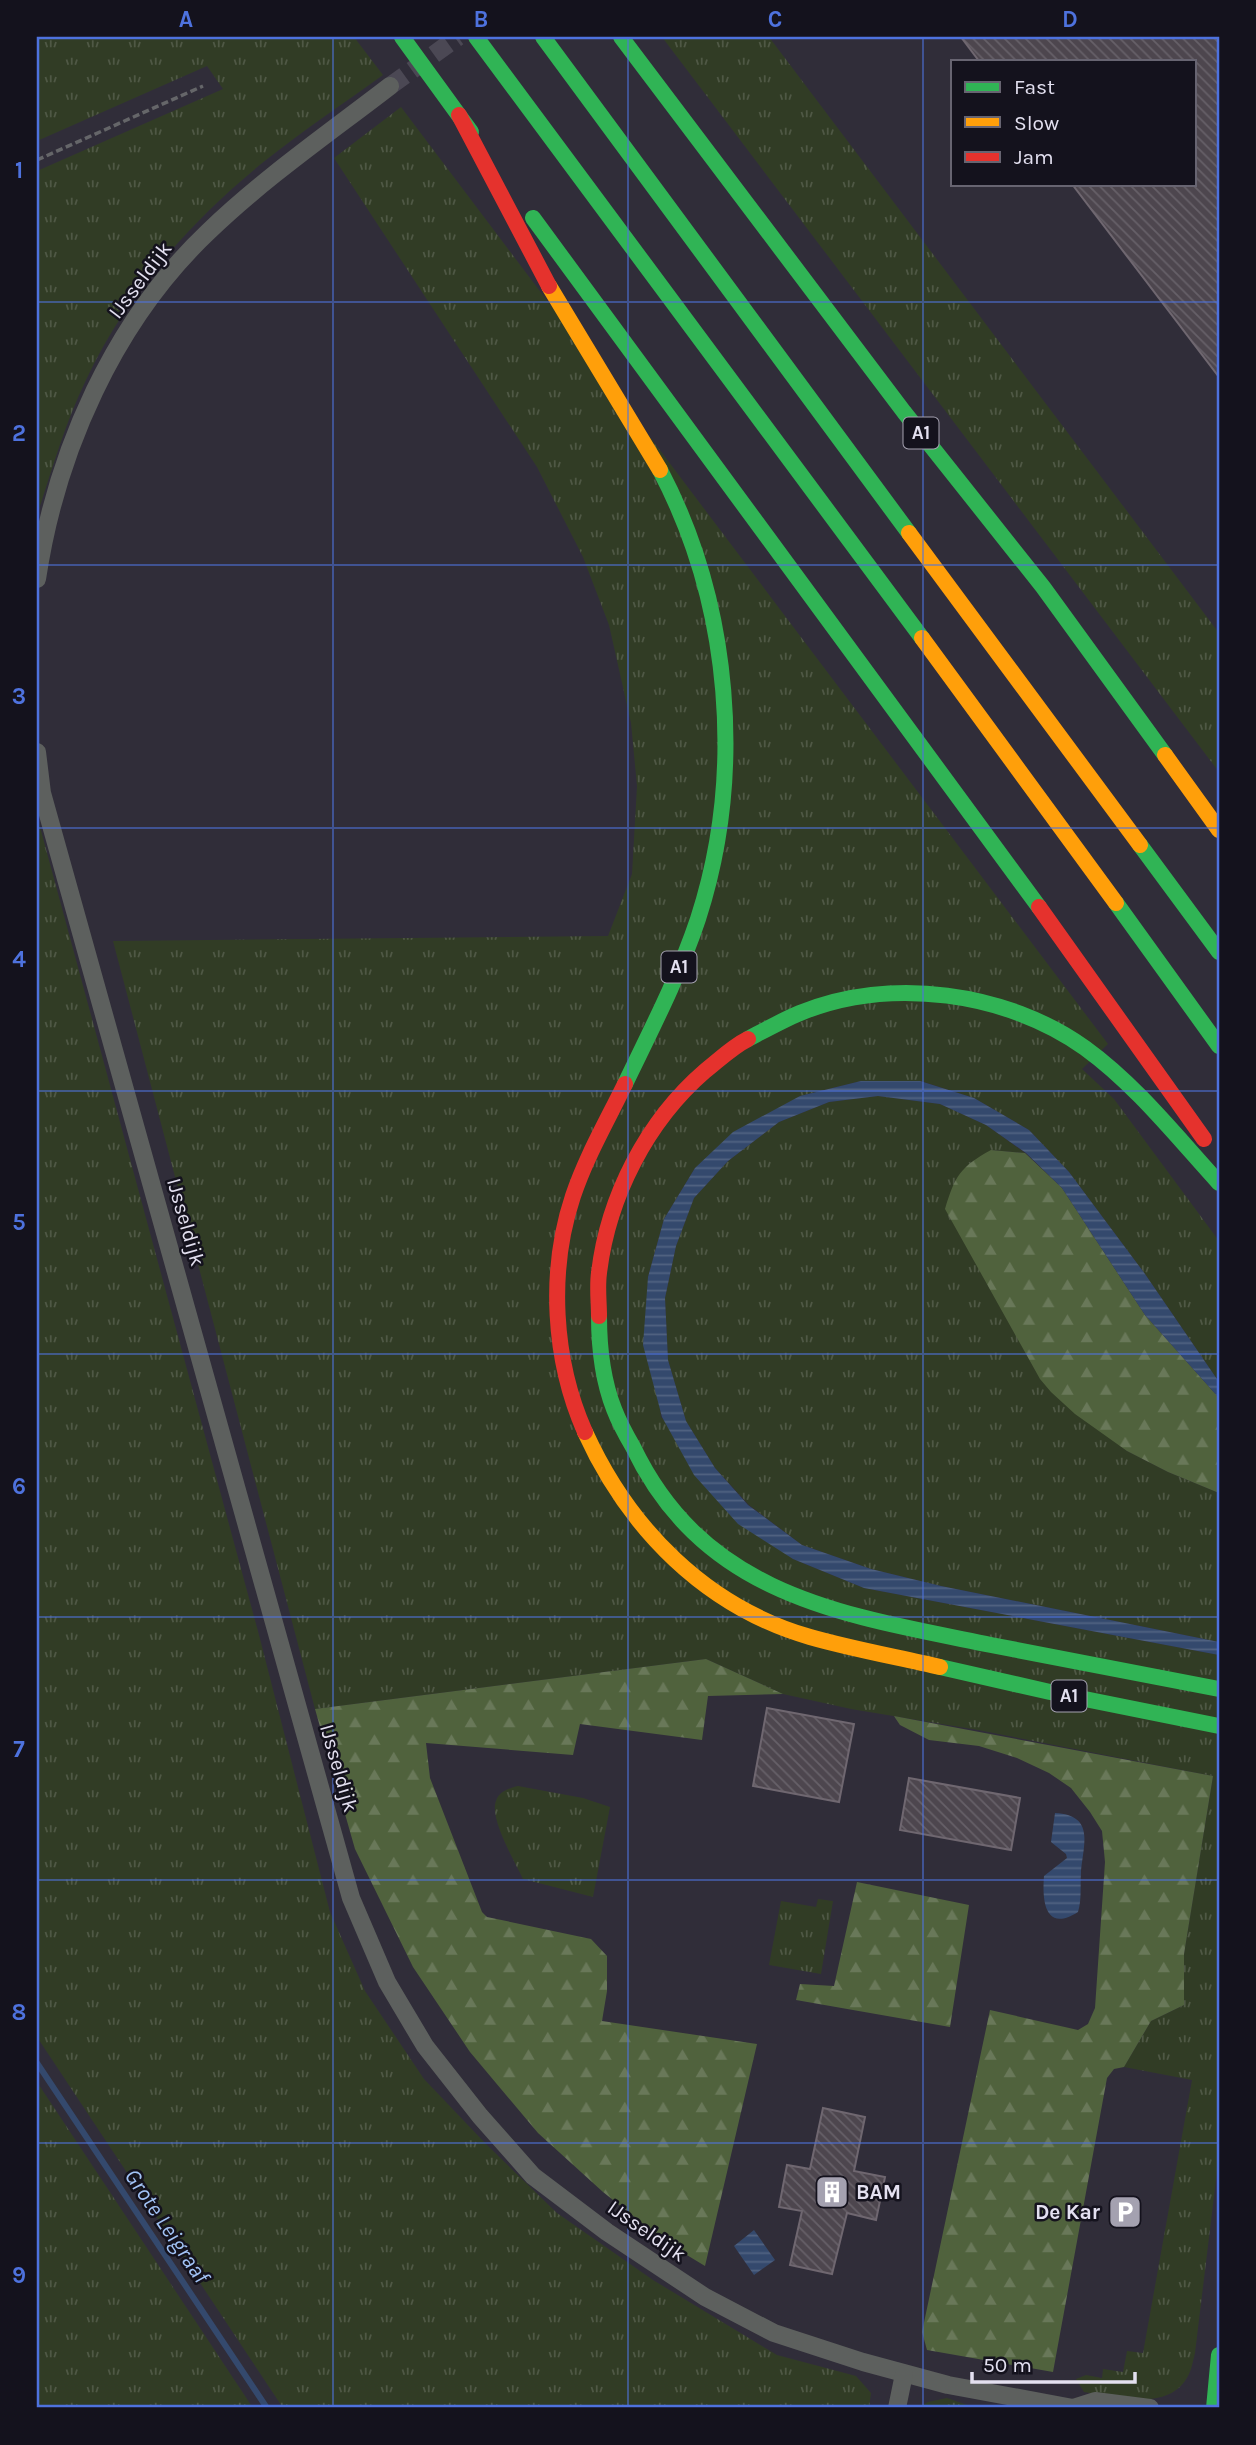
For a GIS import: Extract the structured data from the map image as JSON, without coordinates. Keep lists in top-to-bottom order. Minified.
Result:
{"streets":{"main road":["A1"],"street":["IJsseldijk"]},"water":["Grote Leigraaf"],"places":{"building":["BAM"],"parking":["De Kar"]},"legend":["Fast","Slow","Jam"],"scale_bar":"50 m","grid":{"columns":["A","B","C","D"],"rows":["1","2","3","4","5","6","7","8","9"]}}
